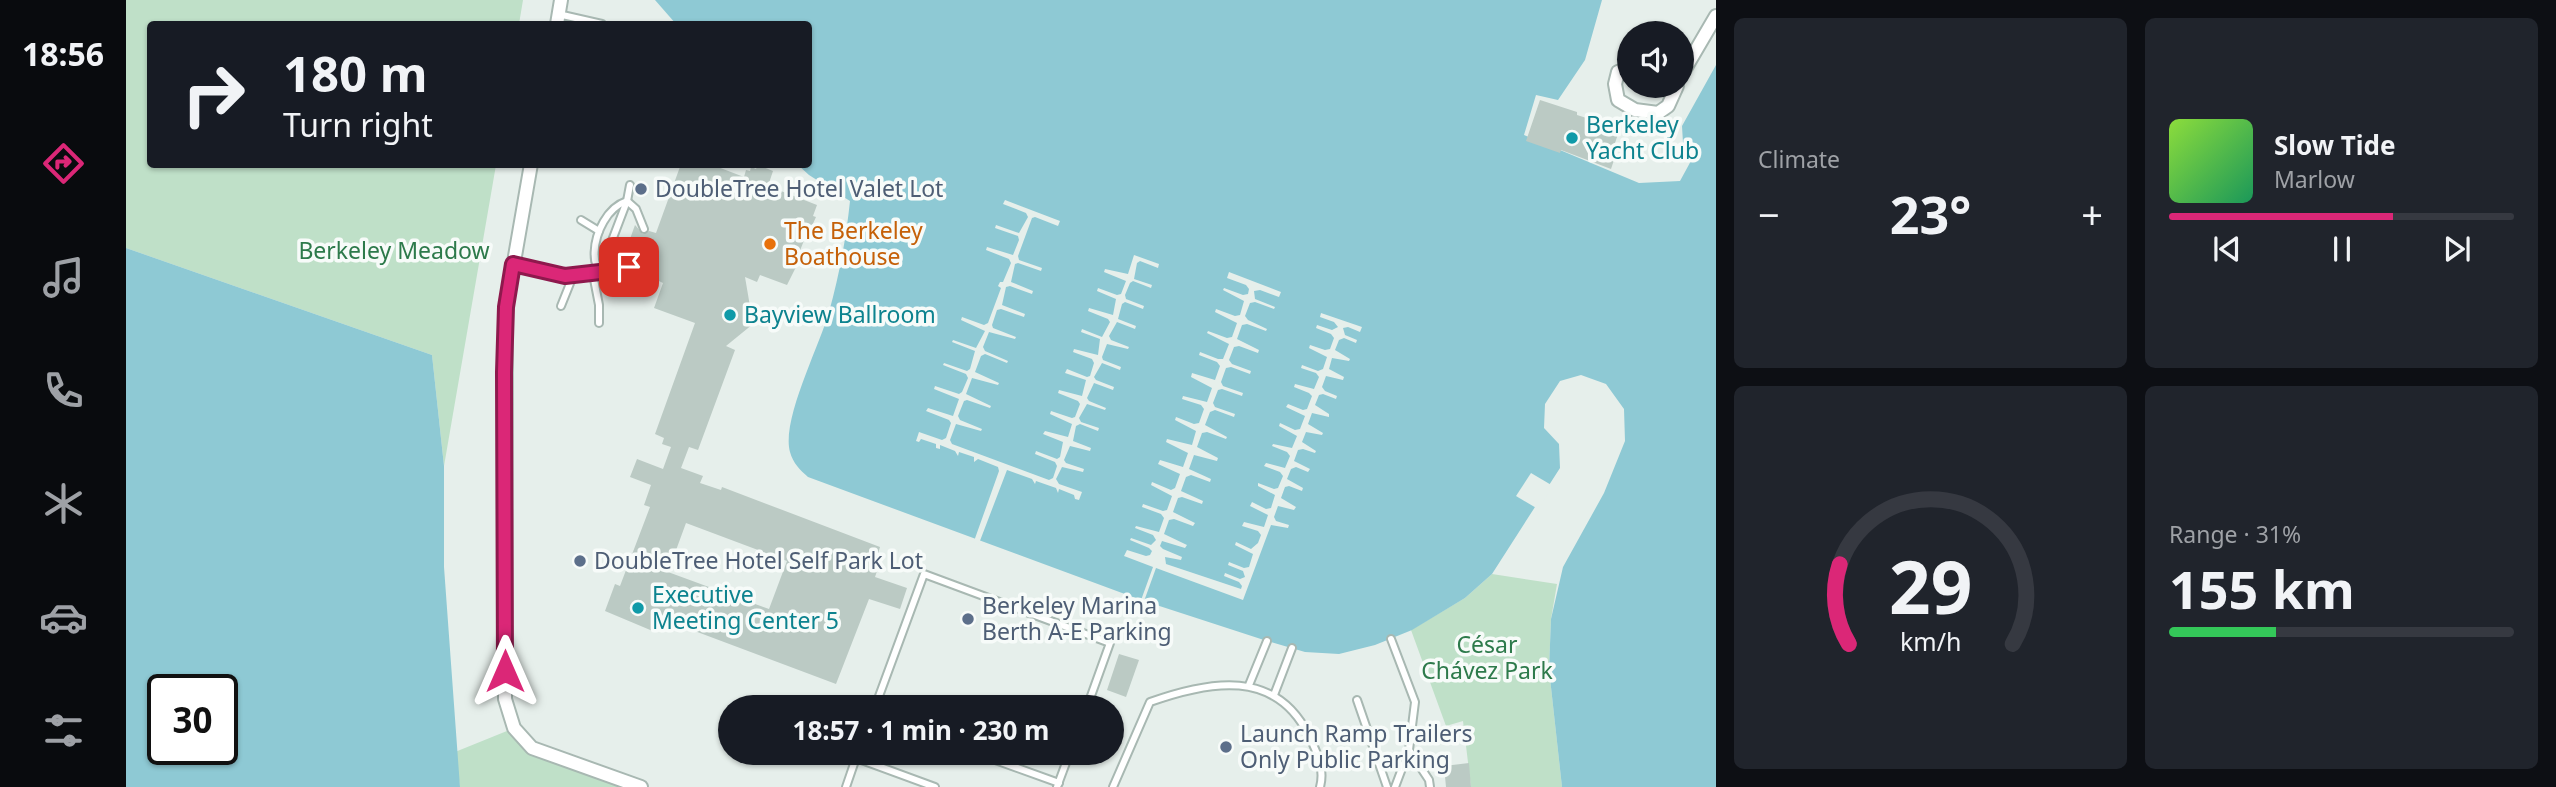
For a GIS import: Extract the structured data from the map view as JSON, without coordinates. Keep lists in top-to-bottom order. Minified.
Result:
{"parks":["Berkeley Meadow","César Chávez Park"],"places":["Berkeley Yacht Club","DoubleTree Hotel Valet Lot","The Berkeley Boathouse","Bayview Ballroom","DoubleTree Hotel Self Park Lot","Executive Meeting Center 5","Berkeley Marina Berth A-E Parking","Launch Ramp Trailers Only Public Parking"],"page":{"tabs":"18:56","tile":["Climate",["Range · 31%","155 km"]],"turn":["180 m","Turn right"],"song":["Slow Tide","Marlow"],"heat":["−","23°","+"],"limit":"30","trip":"18:57 · 1 min · 230 m","gauge":["29","km/h"]}}
